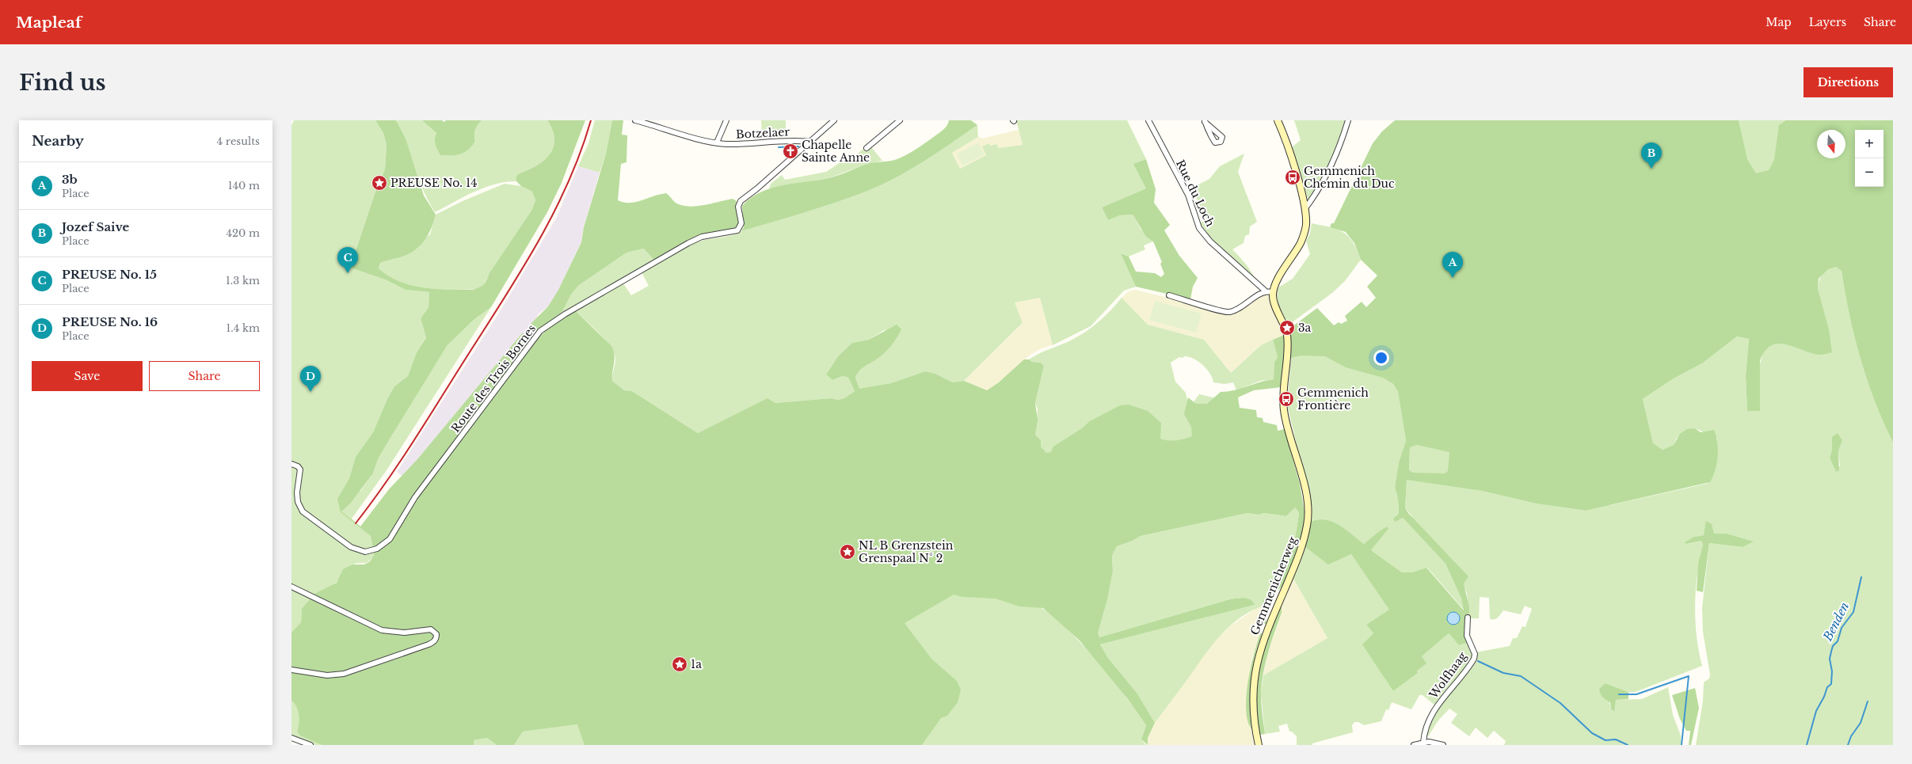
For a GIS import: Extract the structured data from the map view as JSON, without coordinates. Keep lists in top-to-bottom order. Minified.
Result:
{"streets":{"main road":["Gemmenicherweg"],"street":["Botzelaer","Rue du Loch","Route des Trois Bornes","Wolfhaag"]},"crossings":[["Botzelaer","Route des Trois Bornes"]],"water":["Benden"],"places":{"church":["Chapelle Sainte Anne"],"bus stop":["Gemmenich Chemin du Duc","Gemmenich Frontière"],"place":["PREUSE No. 14","3a","NL B Grenzstein Grenspaal N° 2","1a"]},"north":"bottom","page":{"header":"Mapleaf","nav":["Map","Layers","Share"],"buttons":["Directions",["Save","Share"]],"title":"Find us","heading":["Nearby","4 results"],"map_buttons":["+","−"],"pins":["B","C","A","D"],"list":[{"mark":"A","name":"3b","note":"Place","value":"140 m"},{"mark":"B","name":"Jozef Saive","note":"Place","value":"420 m"},{"mark":"C","name":"PREUSE No. 15","note":"Place","value":"1.3 km"},{"mark":"D","name":"PREUSE No. 16","note":"Place","value":"1.4 km"}]}}
